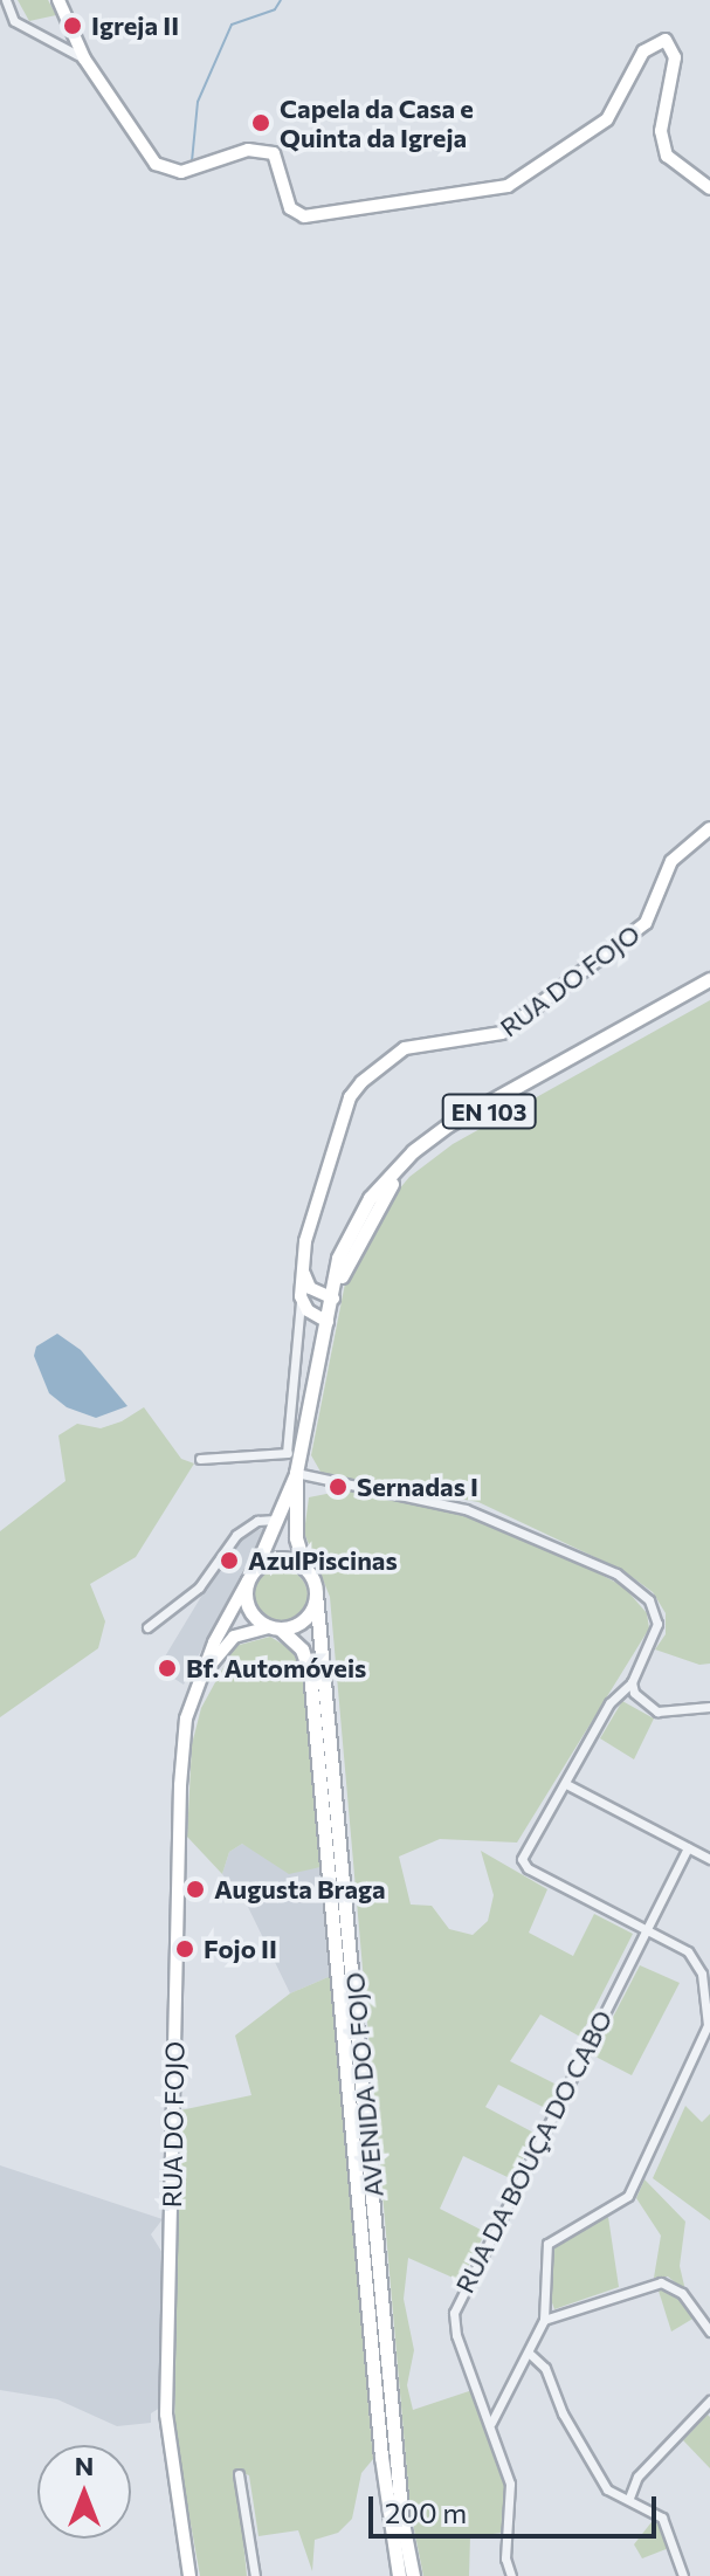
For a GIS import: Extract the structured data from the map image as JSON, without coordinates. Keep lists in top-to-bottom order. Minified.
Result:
{"streets":{"main road":["RUA DO FOJO","EN 103","AVENIDA DO FOJO"],"street":["RUA DA BOUÇA DO CABO"]},"crossings":[["RUA DO FOJO","EN 103"],["RUA DO FOJO","AVENIDA DO FOJO"],["EN 103","AVENIDA DO FOJO"]],"places":["Igreja II","Capela da Casa e Quinta da Igreja","Sernadas I","AzulPiscinas","Bf. Automóveis","Augusta Braga","Fojo II"],"scale_bar":"200 m","north":"top"}
